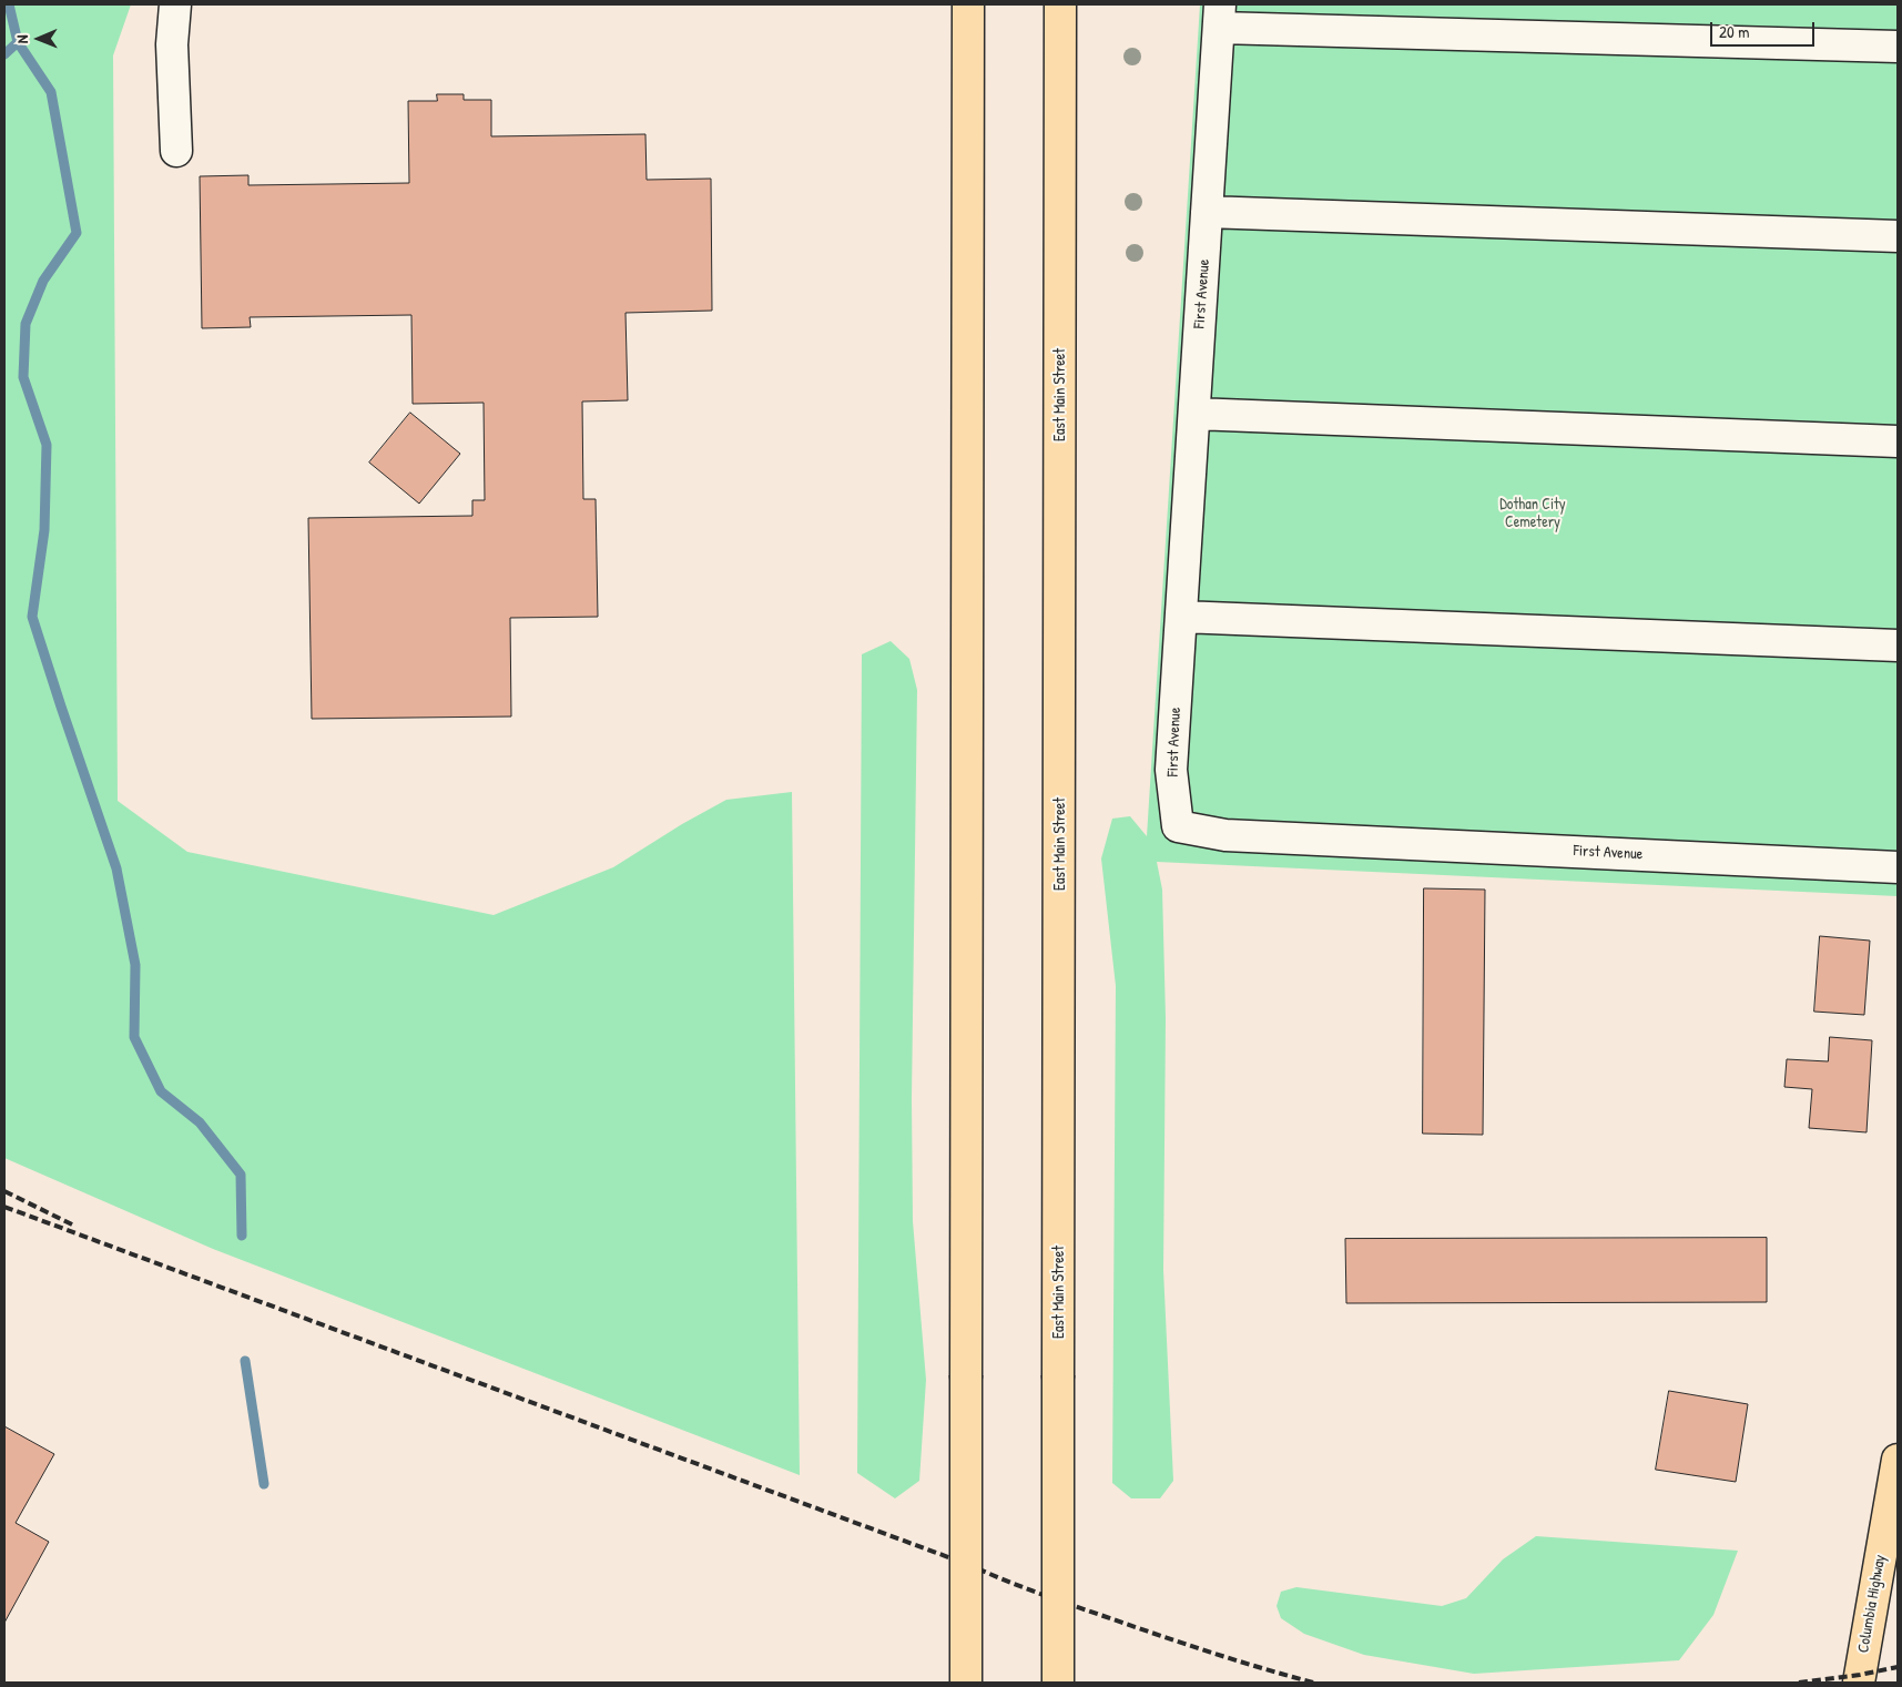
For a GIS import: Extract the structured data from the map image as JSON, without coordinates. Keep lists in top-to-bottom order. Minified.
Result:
{"streets":{"main road":["East Main Street","Columbia Highway"],"street":["First Avenue"]},"parks":["Dothan City Cemetery"],"scale_bar":"20 m","north":"left"}
